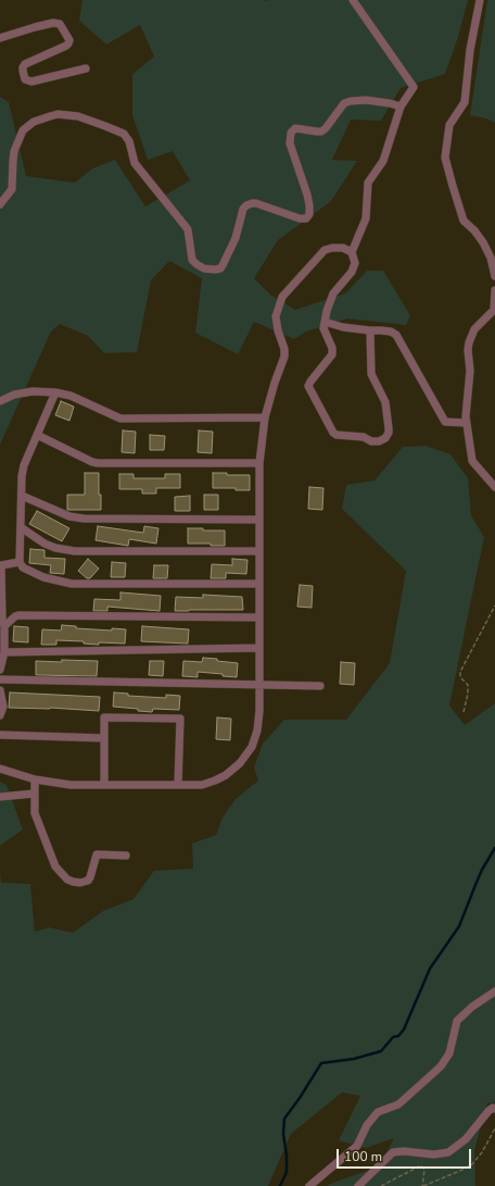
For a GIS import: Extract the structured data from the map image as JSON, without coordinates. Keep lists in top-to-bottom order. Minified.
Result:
{"scale_bar":"100 m"}
